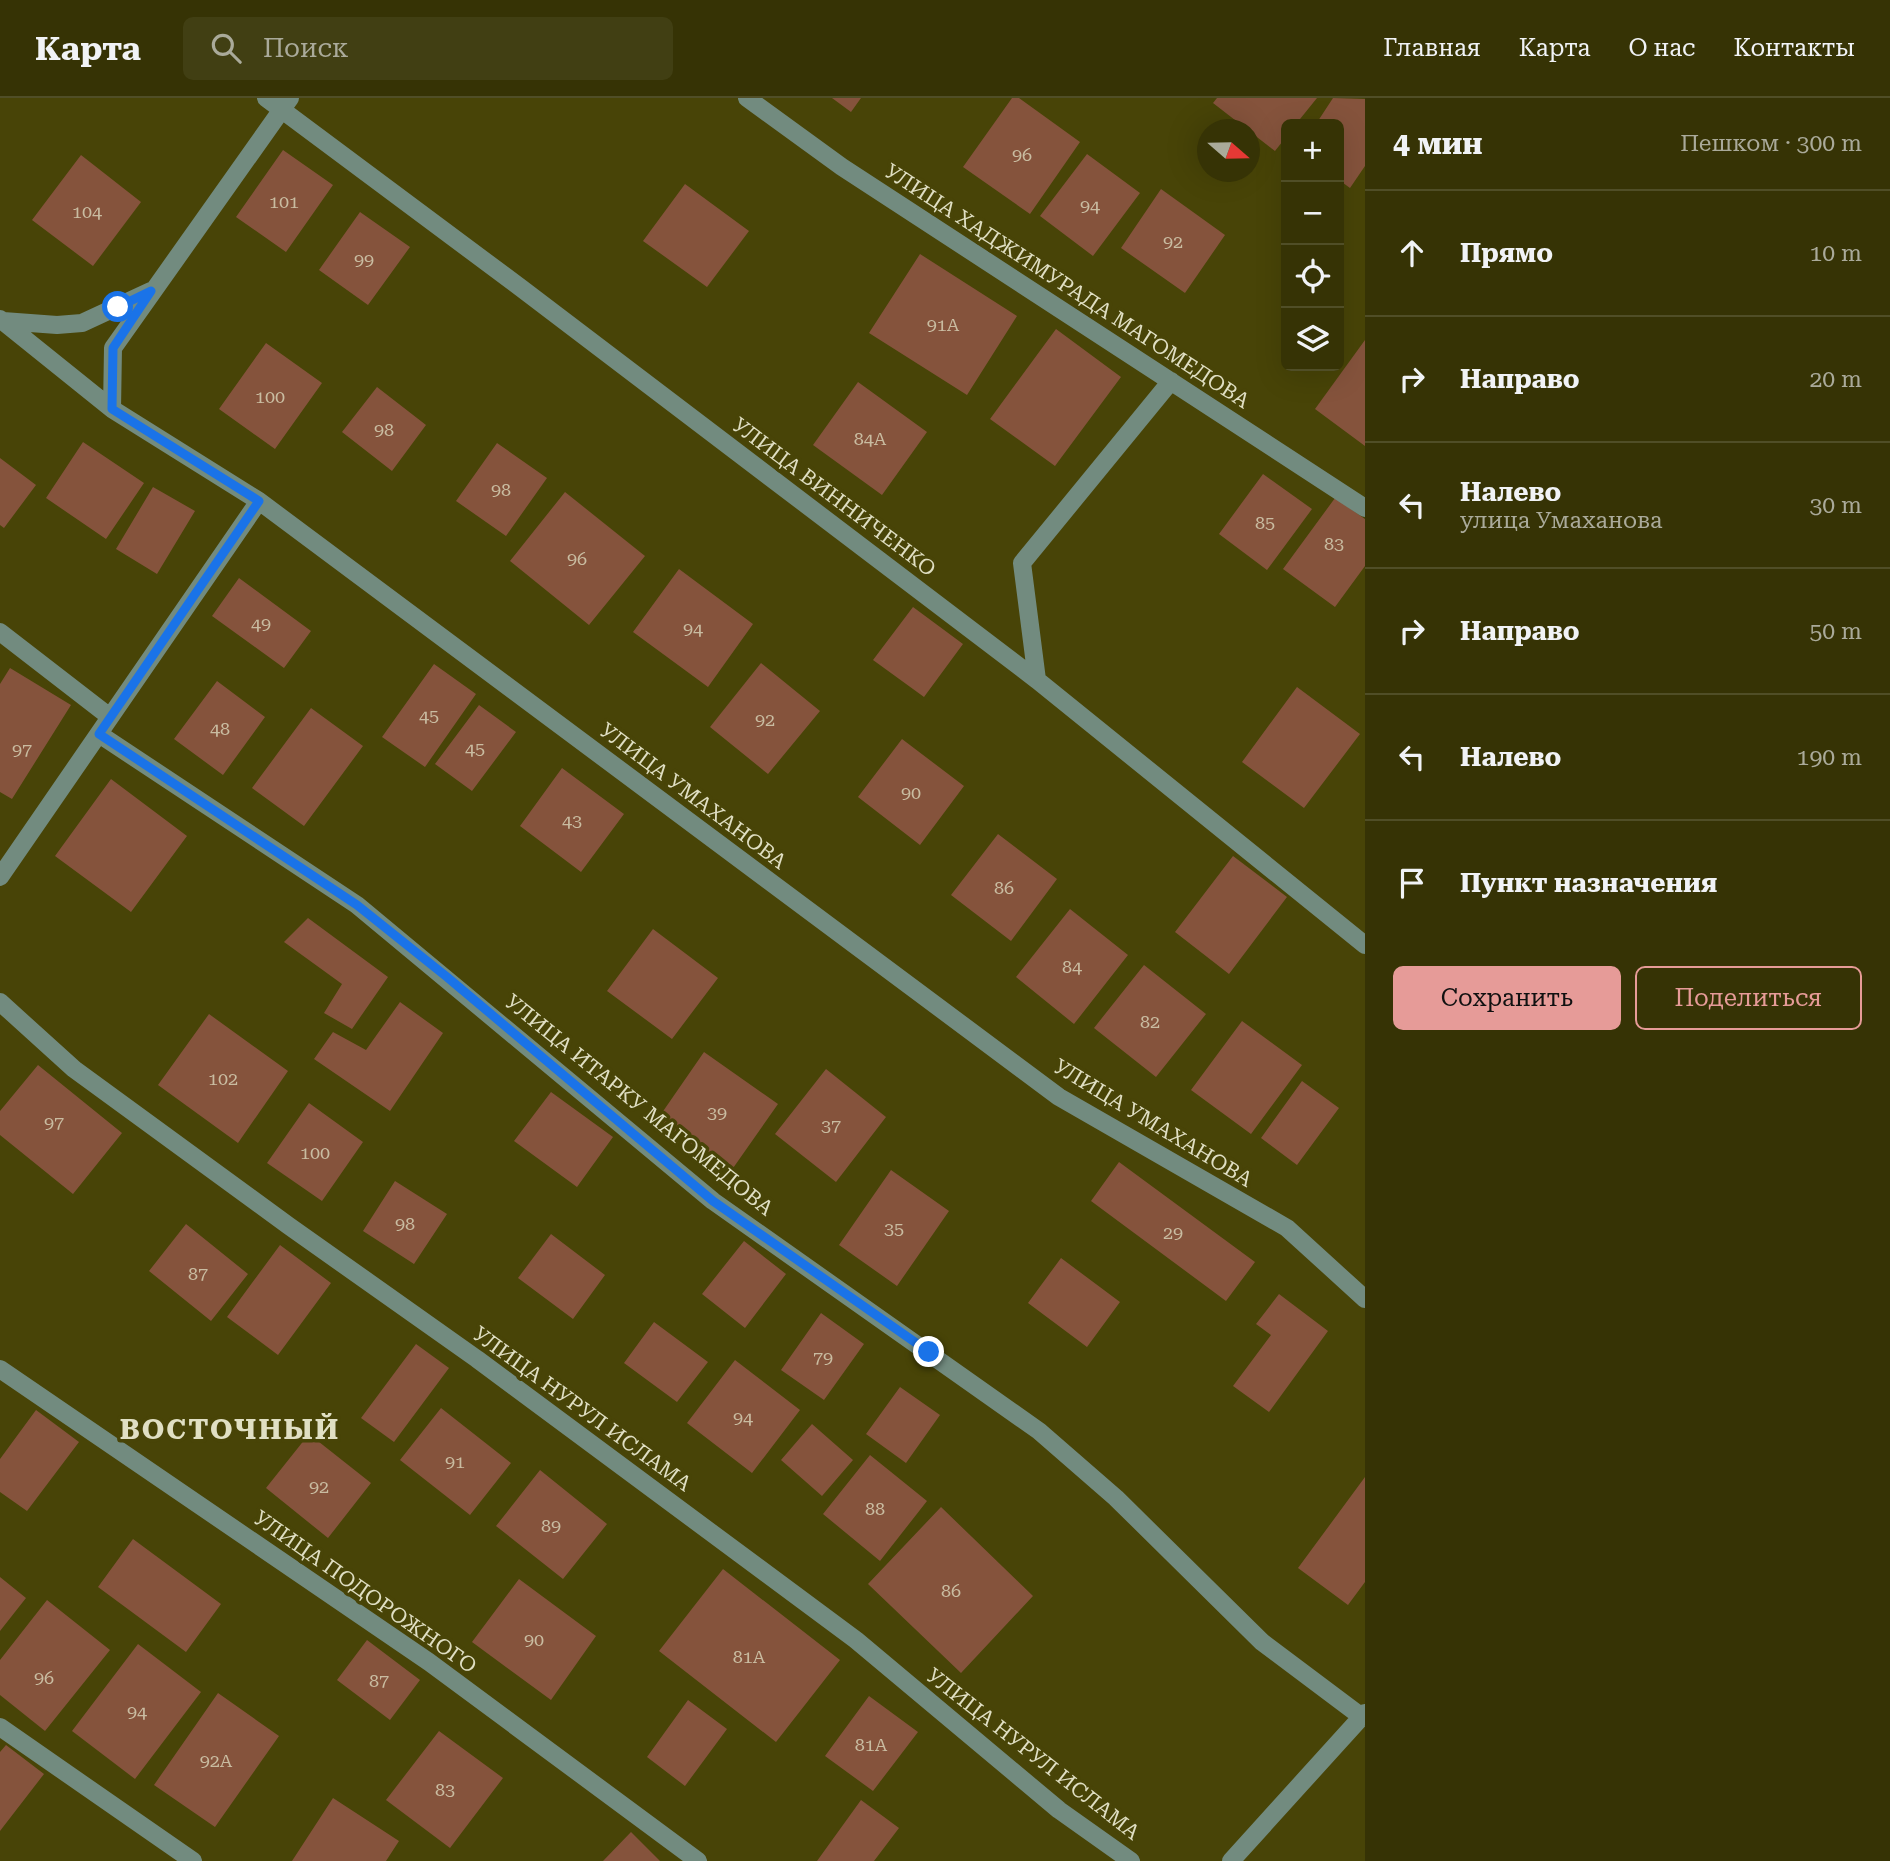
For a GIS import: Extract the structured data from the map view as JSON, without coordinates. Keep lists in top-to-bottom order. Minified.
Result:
{"streets":{"street":["УЛИЦА ХАДЖИМУРАДА МАГОМЕДОВА","УЛИЦА ВИННИЧЕНКО","УЛИЦА УМАХАНОВА","УЛИЦА ИТАРКУ МАГОМЕДОВА","УЛИЦА НУРУЛ ИСЛАМА","УЛИЦА ПОДОРОЖНОГО"]},"districts":["ВОСТОЧНЫЙ"],"house_numbers":["96","101","94","104","92","99","91А","100","98","84А","98","85","83","96","49","94","45","92","48","45","97","90","43","86","84","82","102","39","97","37","100","98","35","29","87","79","94","91","92","88","89","86","90","81А","96","87","94","81А","92А","83"],"north":"right","page":{"header":"Карта","search":"Поиск","nav":["Главная","Карта","О нас","Контакты"],"heading":["4 мин","Пешком · 300 m"],"map_buttons":["+","−"],"list":[["Прямо","10 m"],["Направо","20 m"],["Налево","улица Умаханова","30 m"],["Направо","50 m"],["Налево","190 m"],"Пункт назначения"],"buttons":["Сохранить","Поделиться"]}}
